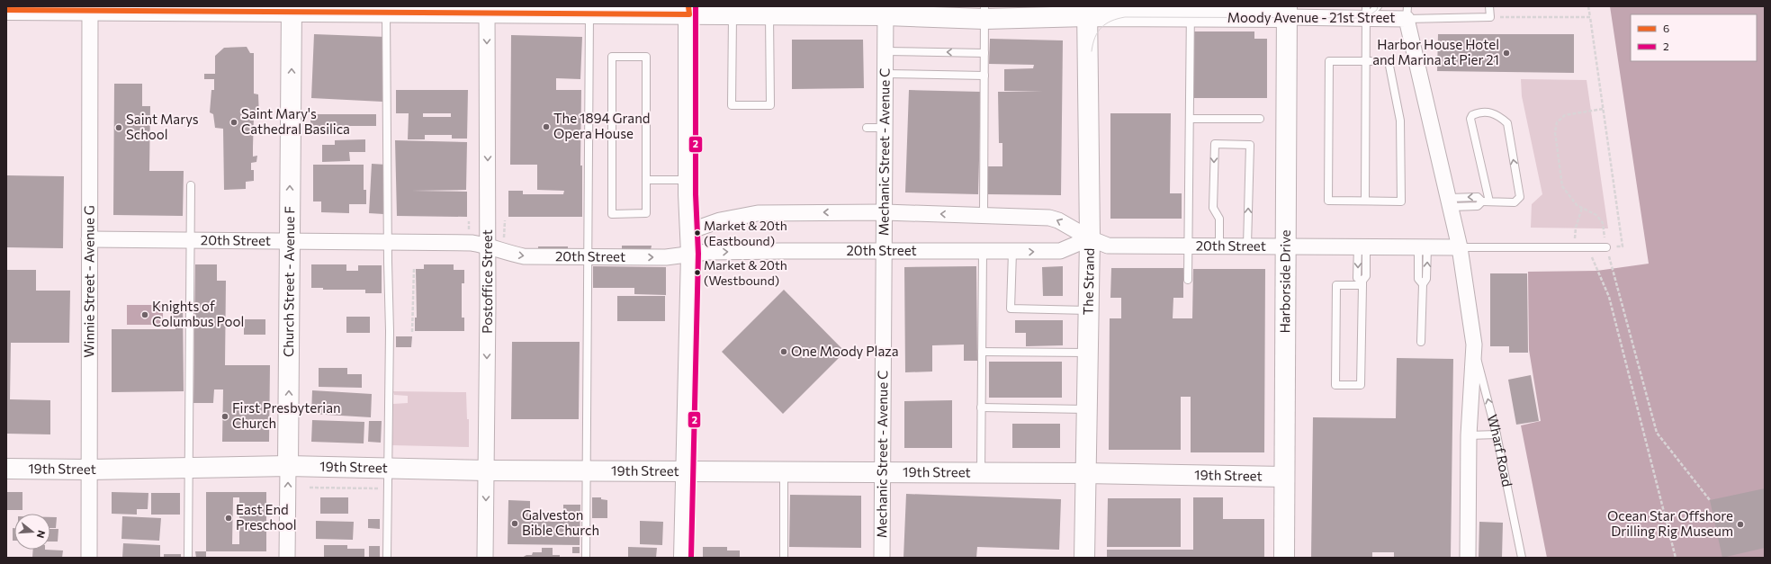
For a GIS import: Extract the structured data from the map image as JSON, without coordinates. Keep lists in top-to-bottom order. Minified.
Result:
{"streets":{"main road":["Moody Avenue - 21st Street","Church Street - Avenue F","The Strand","Harborside Drive","19th Street"],"street":["Mechanic Street - Avenue C","20th Street","Winnie Street - Avenue G","Postoffice Street","Wharf Road"]},"crossings":[["Moody Avenue - 21st Street","Mechanic Street - Avenue C"],["Moody Avenue - 21st Street","Winnie Street - Avenue G"],["Moody Avenue - 21st Street","Church Street - Avenue F"],["Moody Avenue - 21st Street","The Strand"],["Moody Avenue - 21st Street","Harborside Drive"],["Moody Avenue - 21st Street","Postoffice Street"],["Moody Avenue - 21st Street","Wharf Road"],["Mechanic Street - Avenue C","20th Street"],["Mechanic Street - Avenue C","19th Street"],["20th Street","Winnie Street - Avenue G"],["20th Street","Church Street - Avenue F"],["20th Street","The Strand"],["20th Street","Harborside Drive"],["20th Street","Postoffice Street"],["20th Street","Wharf Road"],["Winnie Street - Avenue G","19th Street"],["Church Street - Avenue F","19th Street"],["The Strand","19th Street"],["Harborside Drive","19th Street"],["Postoffice Street","19th Street"]],"one_way":["Church Street - Avenue F","Postoffice Street"],"places":["Harbor House Hotel and Marina at Pier 21","Saint Mary's Cathedral Basilica","The 1894 Grand Opera House","Saint Marys School","Market & 20th (Eastbound)","Market & 20th (Westbound)","Knights of Columbus Pool","One Moody Plaza","First Presbyterian Church","East End Preschool","Galveston Bible Church","Ocean Star Offshore Drilling Rig Museum"],"lines":["transit line 6","transit line 2"],"legend":["6","2"],"north":"right"}
